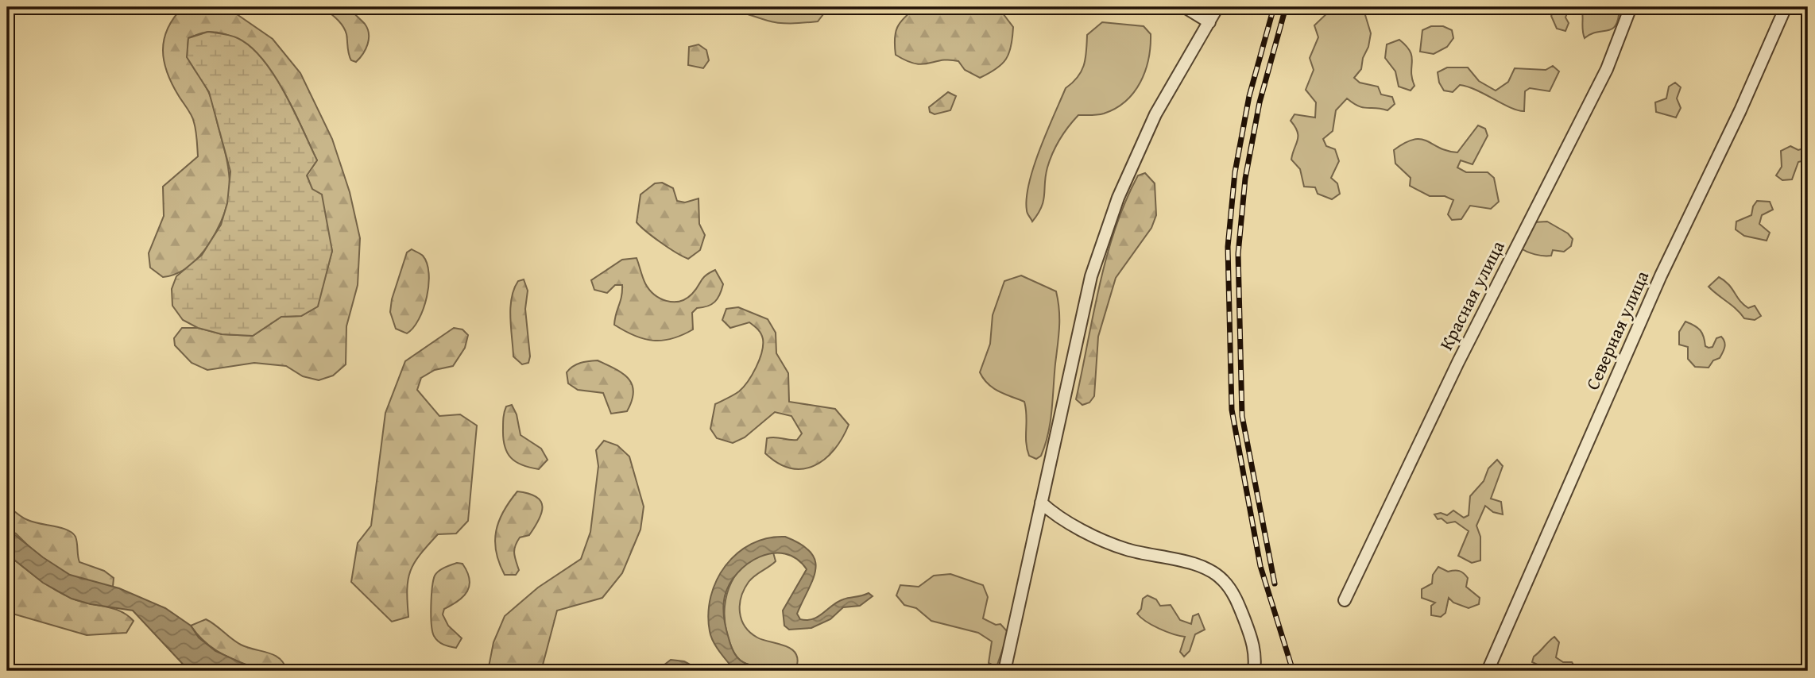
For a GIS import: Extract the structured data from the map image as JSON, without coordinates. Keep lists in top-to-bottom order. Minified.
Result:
{"streets":{"street":["Красная улица","Северная улица"]}}
